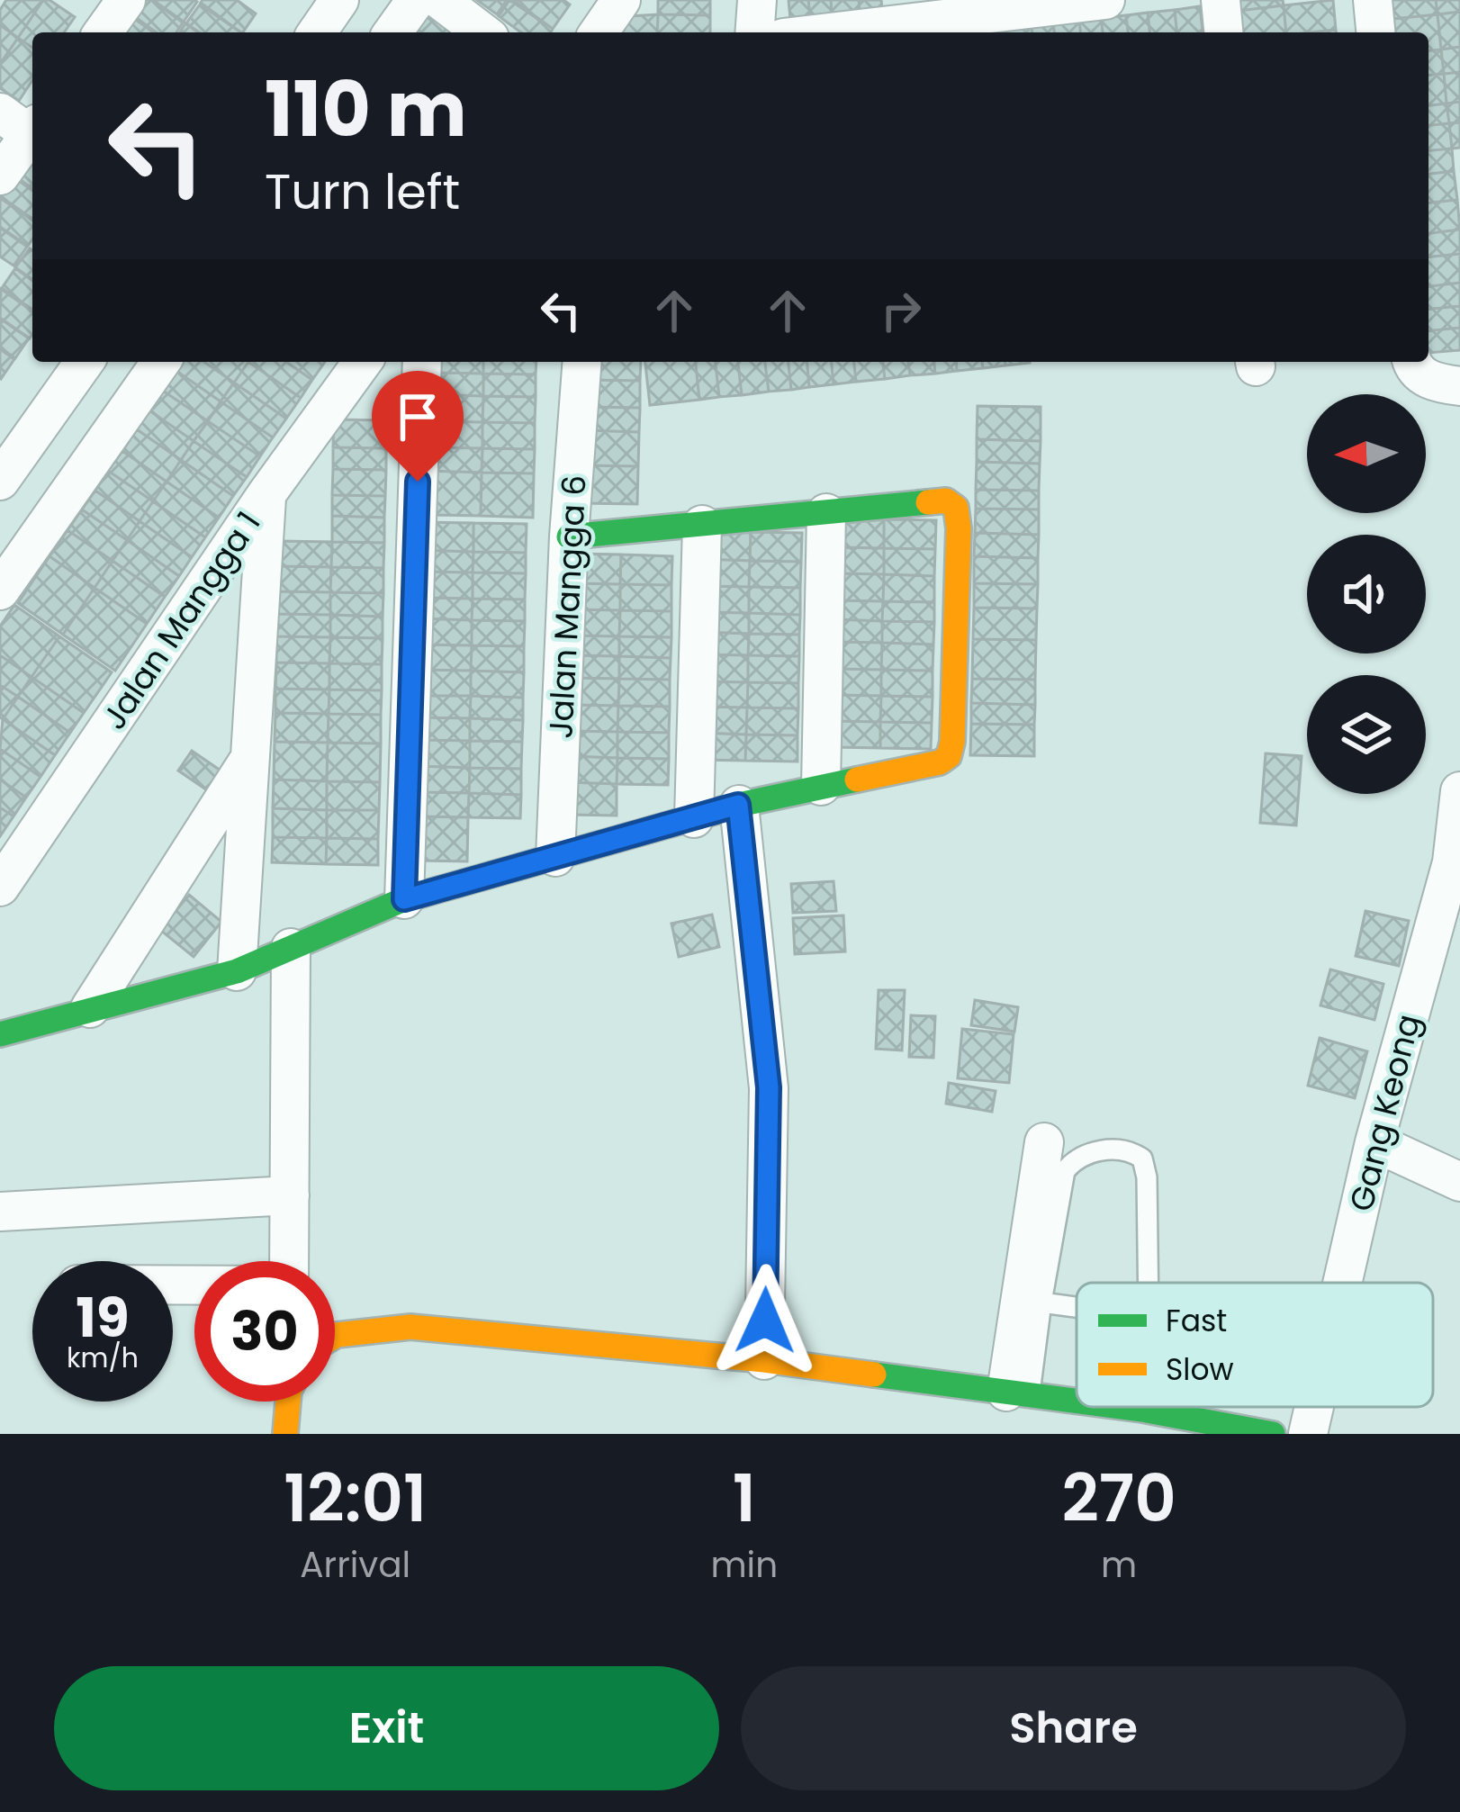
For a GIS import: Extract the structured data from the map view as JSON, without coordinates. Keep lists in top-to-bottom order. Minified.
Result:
{"streets":{"street":["Jalan Mangga 6","Jalan Mangga 1","Gang Keong"]},"legend":["Fast","Slow"],"north":"left","page":{"turn":["110 m","Turn left"],"speed":"19 km/h","limit":"30","eta":["12:01","Arrival","1","min","270","m"],"buttons":["Exit","Share"]}}
